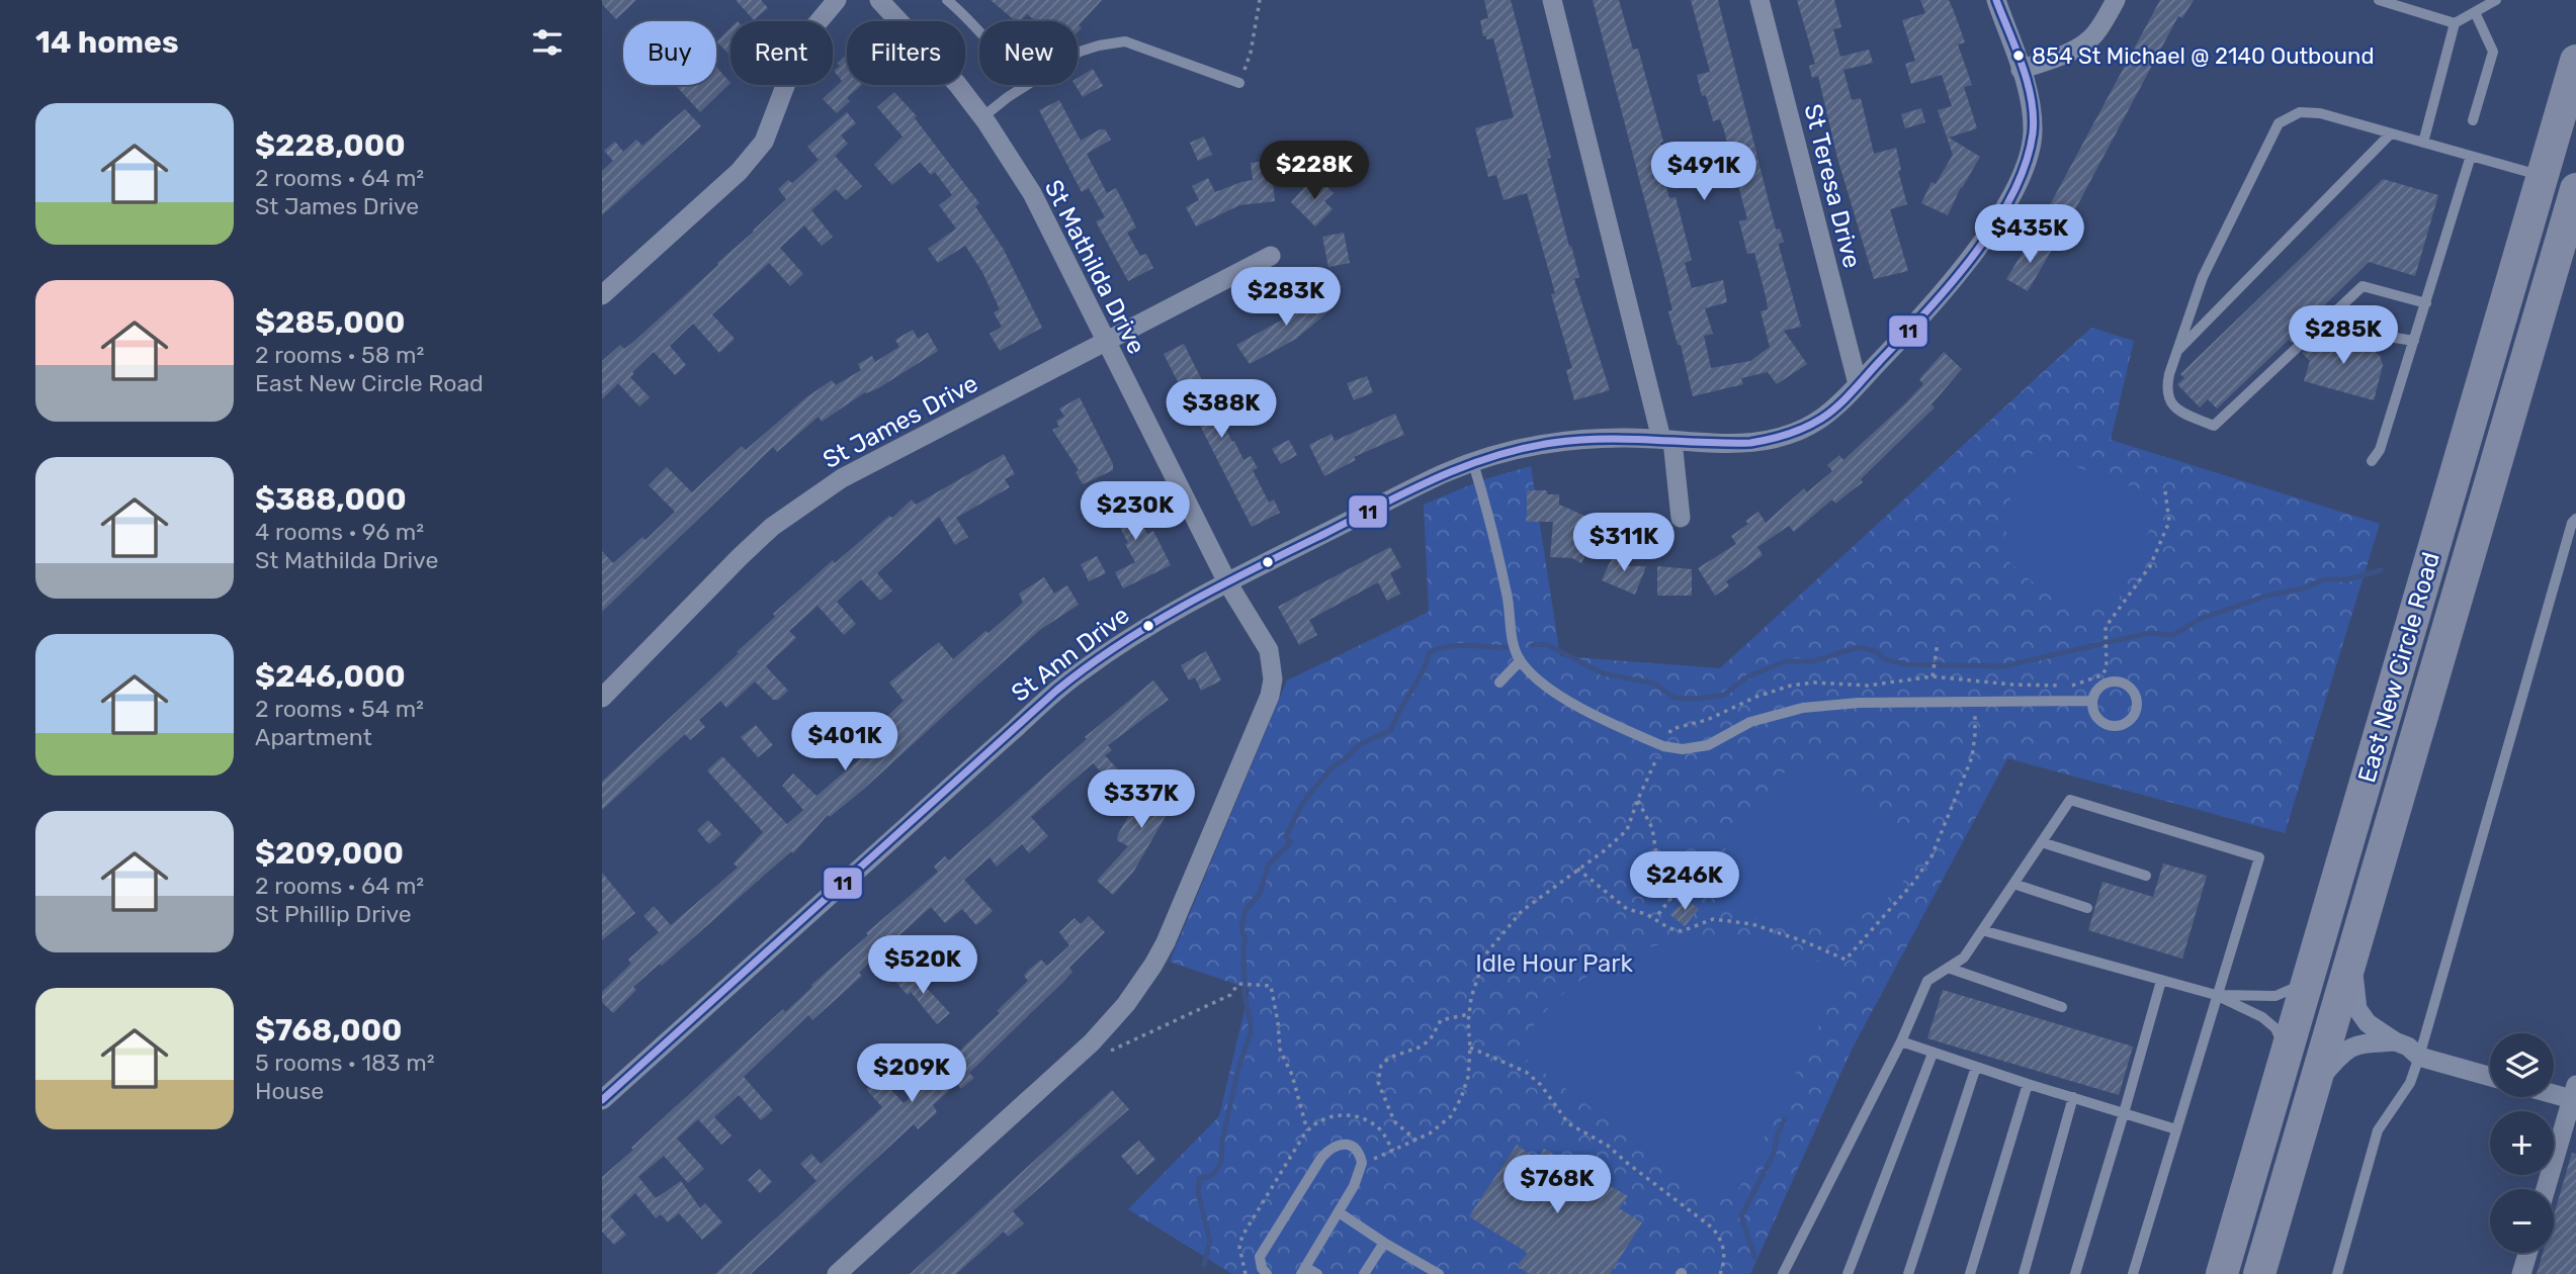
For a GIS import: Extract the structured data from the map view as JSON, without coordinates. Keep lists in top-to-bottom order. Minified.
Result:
{"streets":{"highway":["East New Circle Road"],"street":["St Teresa Drive","St Mathilda Drive","St James Drive","St Ann Drive"]},"crossings":[["St Teresa Drive","St Ann Drive"],["St Mathilda Drive","St James Drive"],["St Mathilda Drive","St Ann Drive"]],"parks":["Idle Hour Park"],"places":["854 St Michael @ 2140 Outbound"],"lines":["transit line 11"],"page":{"heading":"14 homes","chip":["Buy","Rent","Filters","New"],"list":[{"name":"$228,000","note":"2 rooms · 64 m² · St James Drive"},{"name":"$285,000","note":"2 rooms · 58 m² · East New Circle Road"},{"name":"$388,000","note":"4 rooms · 96 m² · St Mathilda Drive"},{"name":"$246,000","note":"2 rooms · 54 m² · Apartment"},{"name":"$209,000","note":"2 rooms · 64 m² · St Phillip Drive"},{"name":"$768,000","note":"5 rooms · 183 m² · House"}],"price":["$228K","$491K","$435K","$283K","$285K","$388K","$230K","$311K","$401K","$337K","$246K","$520K","$209K","$768K"],"map_buttons":["+","−"]}}
